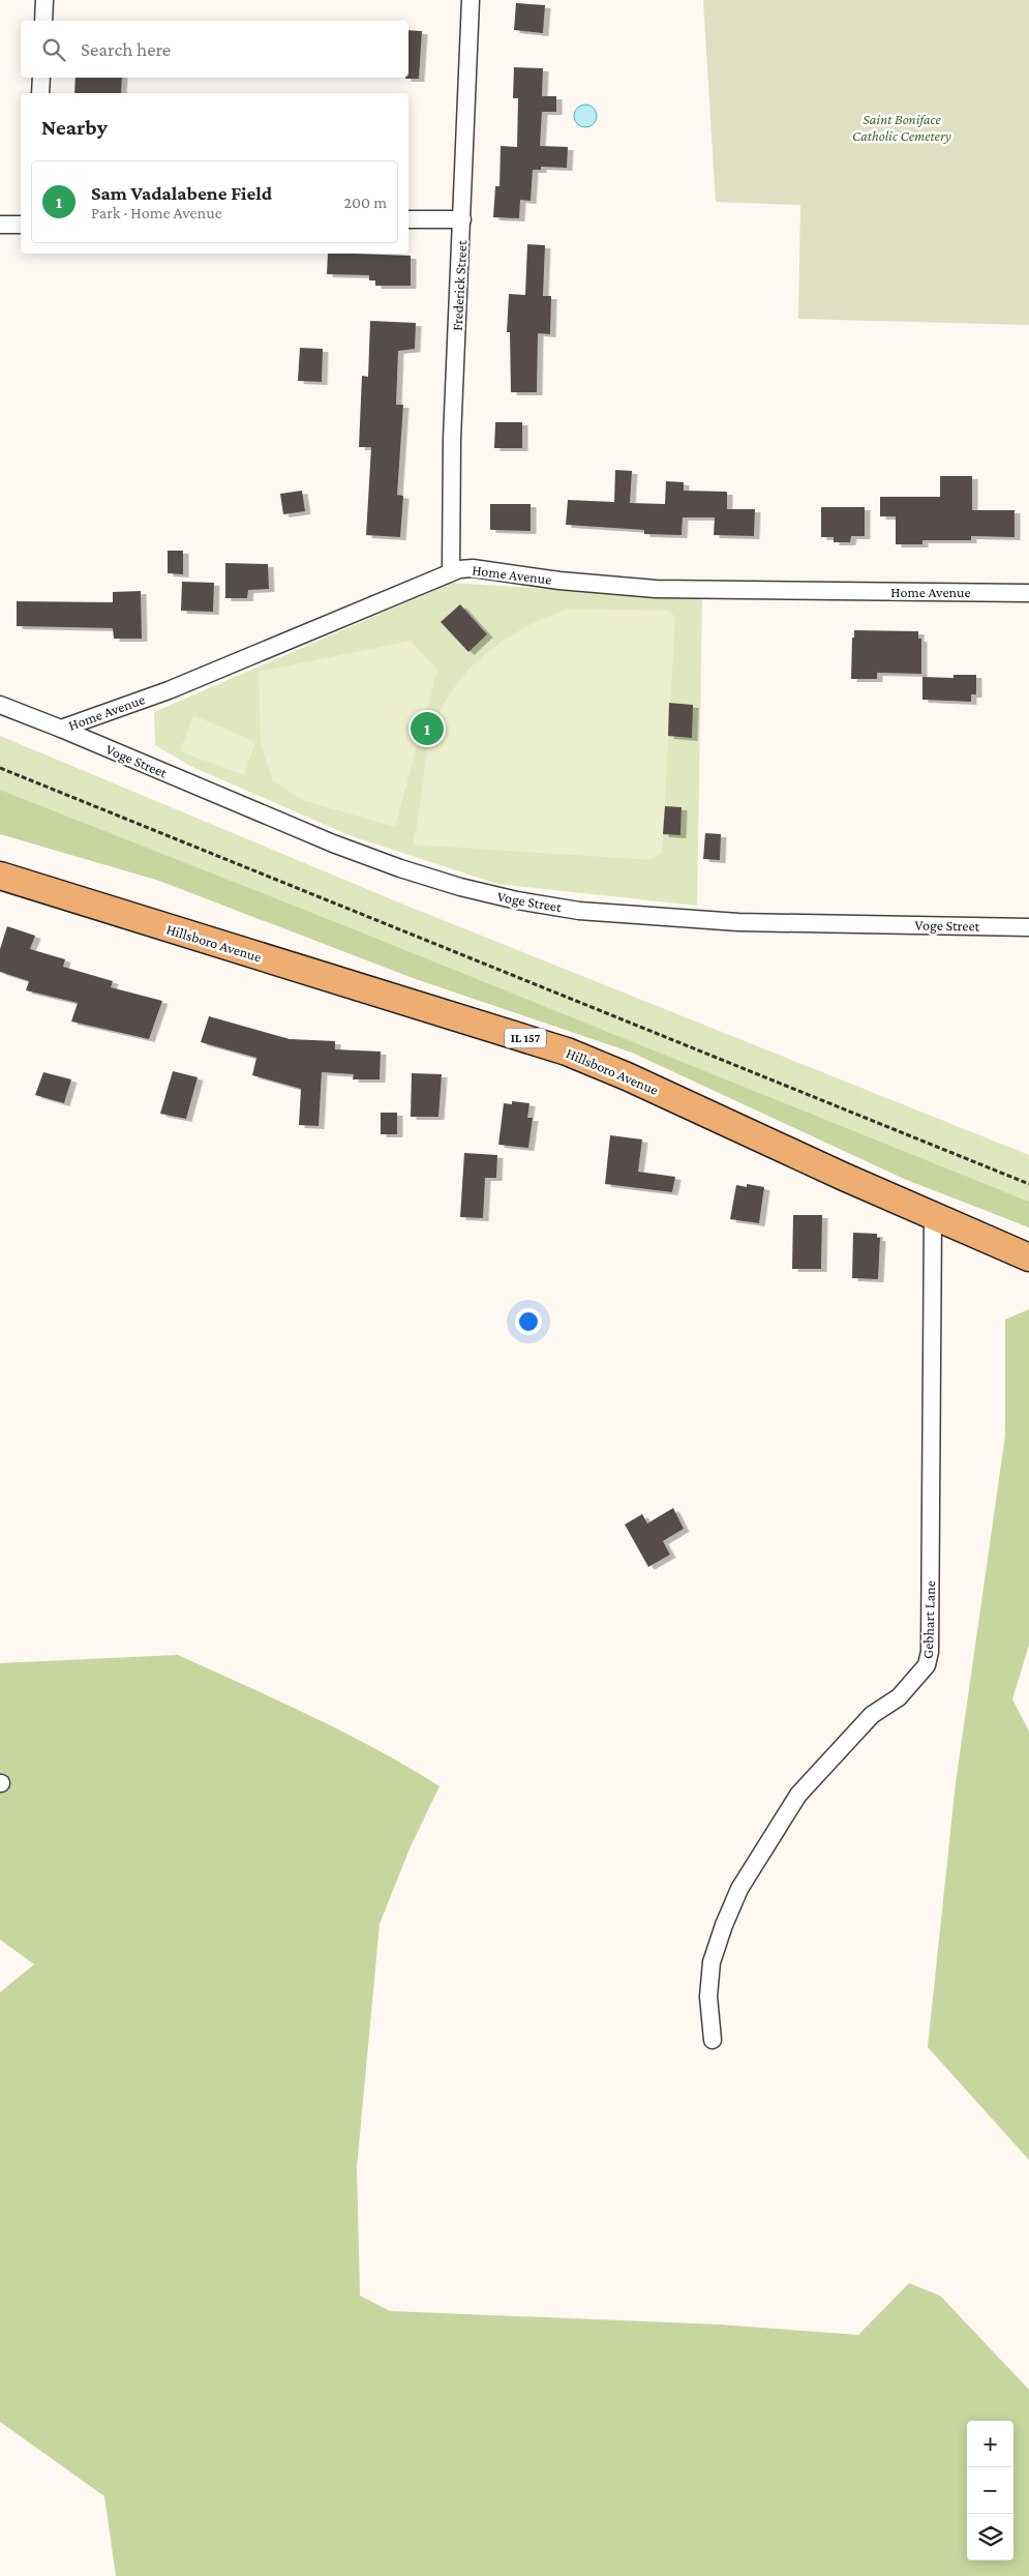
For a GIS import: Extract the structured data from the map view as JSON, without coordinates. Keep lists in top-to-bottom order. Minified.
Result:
{"streets":{"main road":["Hillsboro Avenue","IL 157"],"street":["Frederick Street","Home Avenue","Voge Street","Gebhart Lane"]},"crossings":[["Frederick Street","Home Avenue"],["Home Avenue","Voge Street"],["Hillsboro Avenue","Gebhart Lane"]],"parks":["Saint Boniface Catholic Cemetery"],"page":{"search":"Search here","heading":"Nearby","list":[{"mark":"1","name":"Sam Vadalabene Field","note":"Park · Home Avenue","value":"200 m"}],"pins":"1","map_buttons":["+","−"]}}
